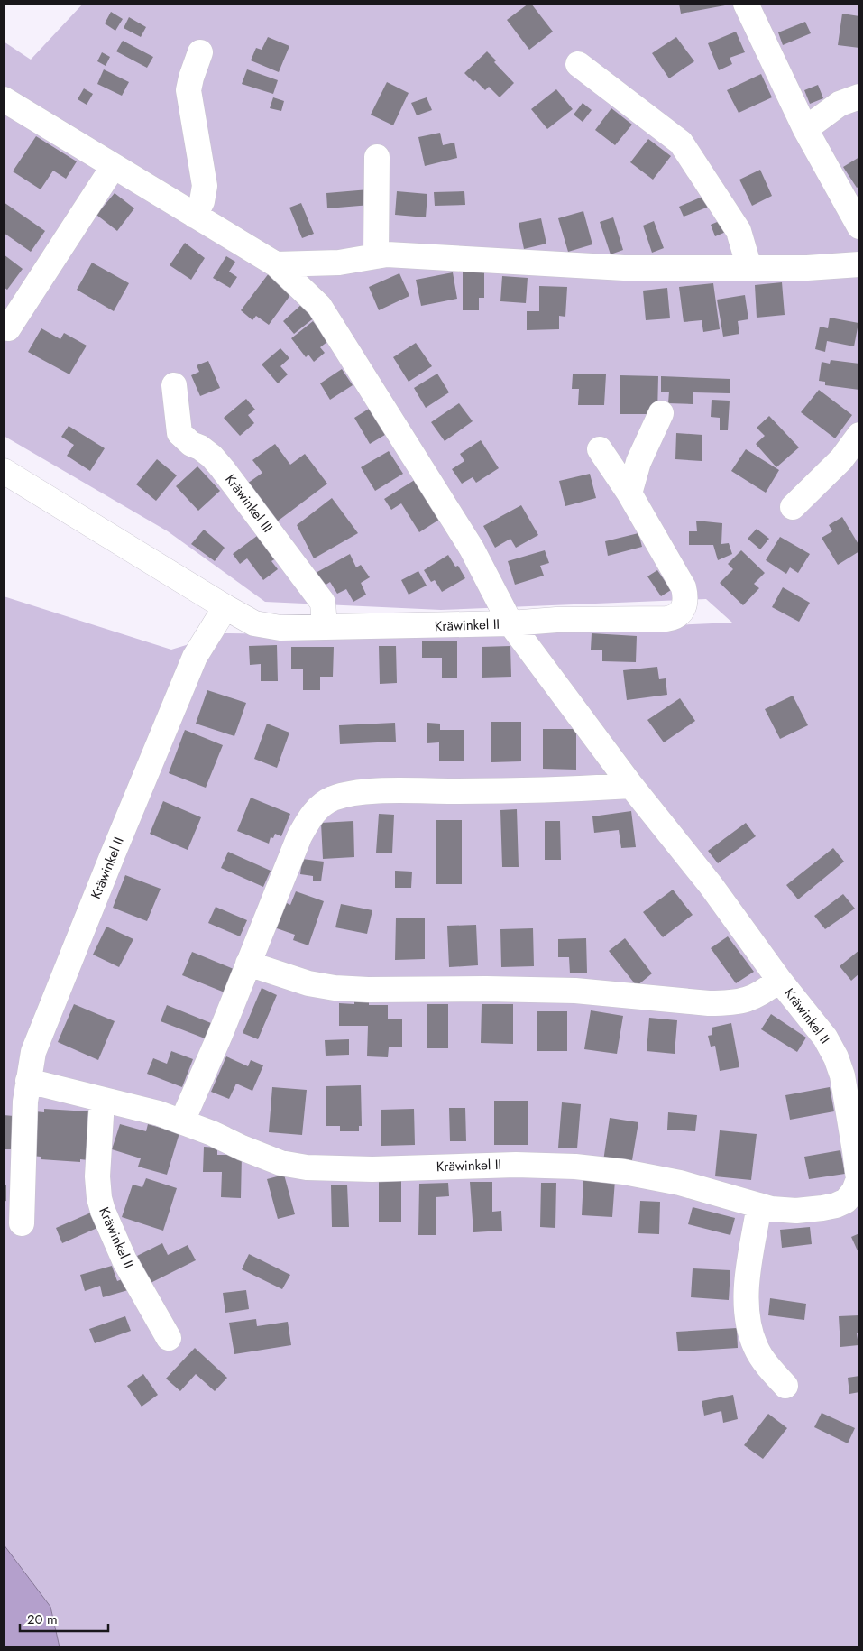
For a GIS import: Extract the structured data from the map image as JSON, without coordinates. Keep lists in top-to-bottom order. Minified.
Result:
{"streets":{"lane":["Kräwinkel III","Kräwinkel II"]},"crossings":[["Kräwinkel III","Kräwinkel II"]],"scale_bar":"20 m"}
